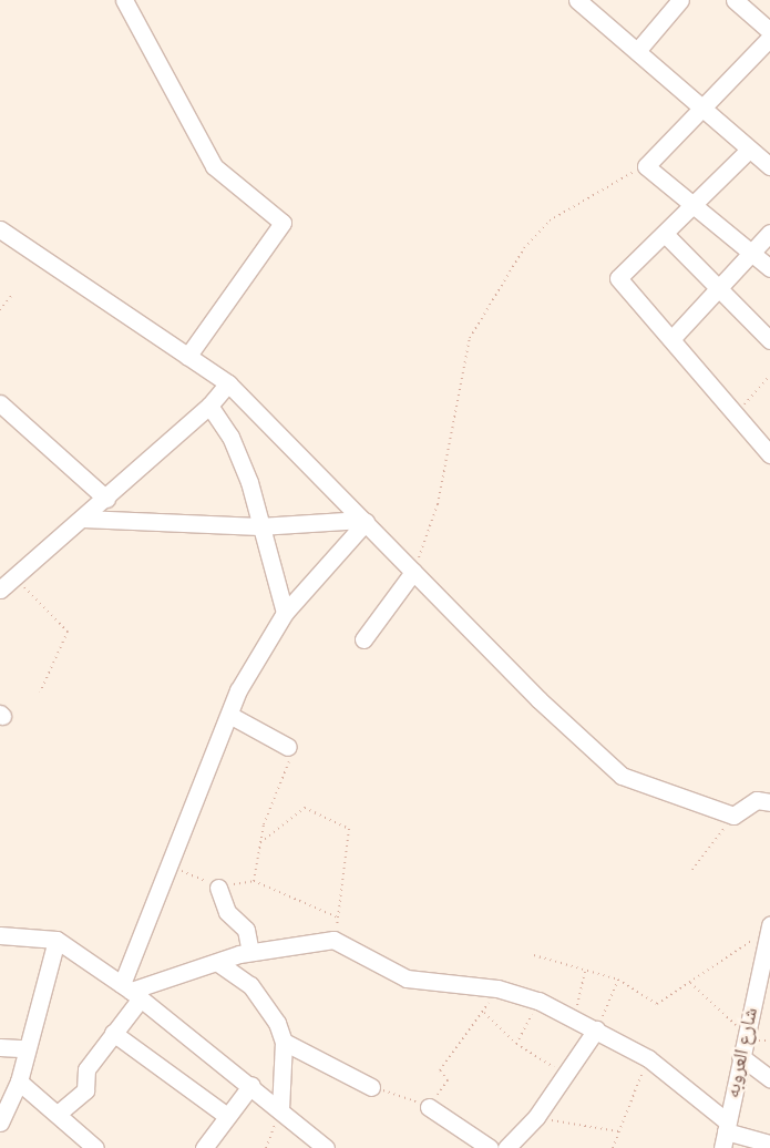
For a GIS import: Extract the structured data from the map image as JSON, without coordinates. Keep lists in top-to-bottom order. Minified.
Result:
{"streets":{"street":["شارع العروبه"]}}
